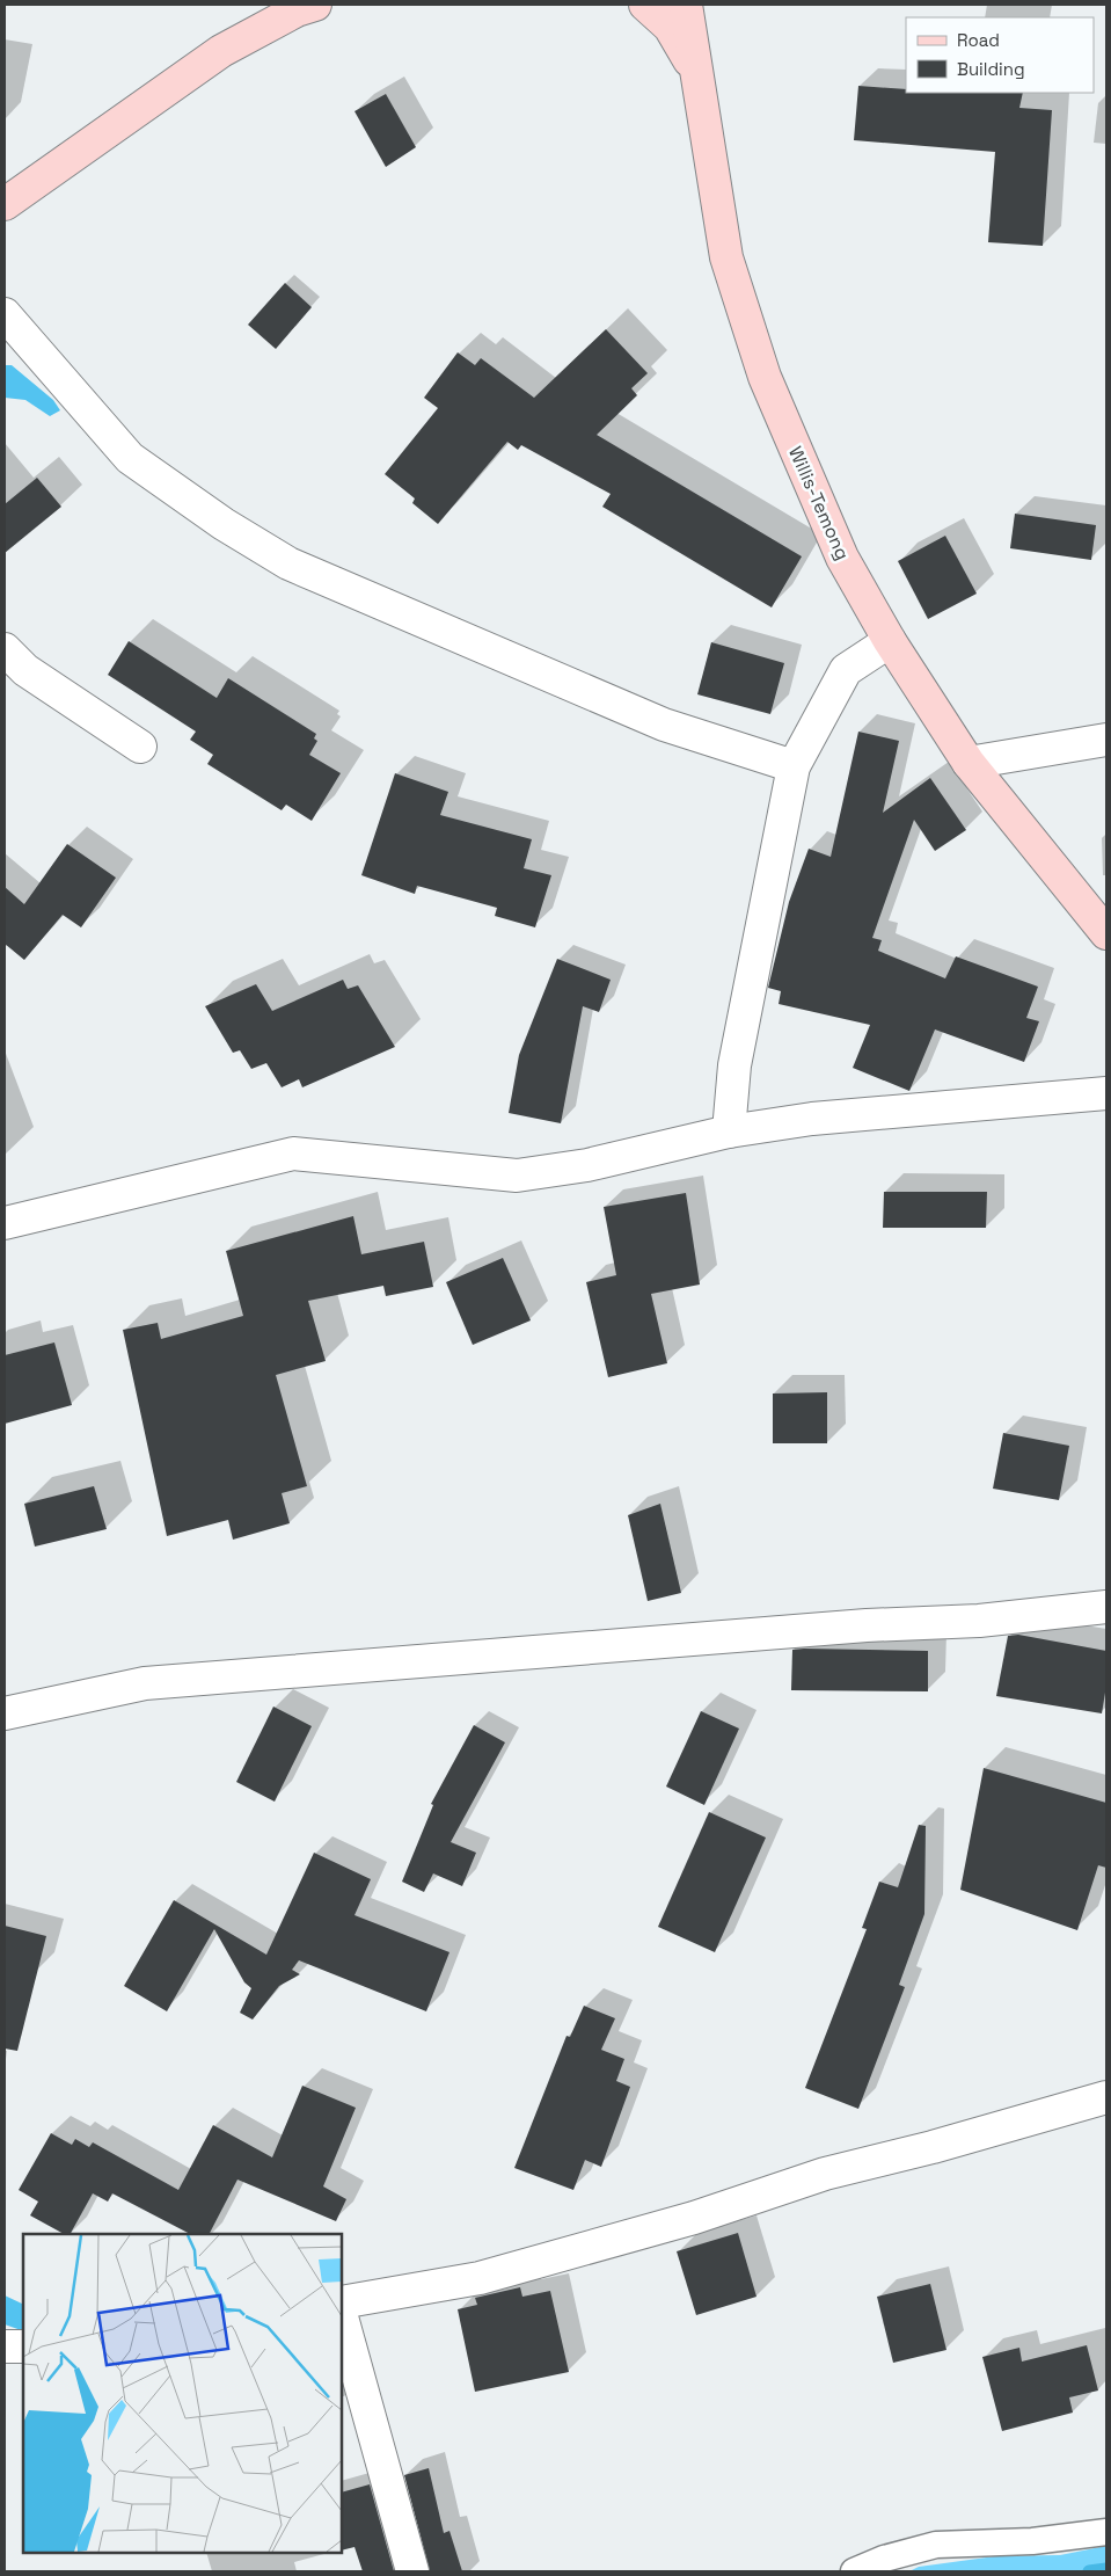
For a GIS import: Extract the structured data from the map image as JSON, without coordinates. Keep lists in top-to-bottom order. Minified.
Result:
{"streets":{"main road":["Willis-Temong"]},"legend":["Road","Building"]}
